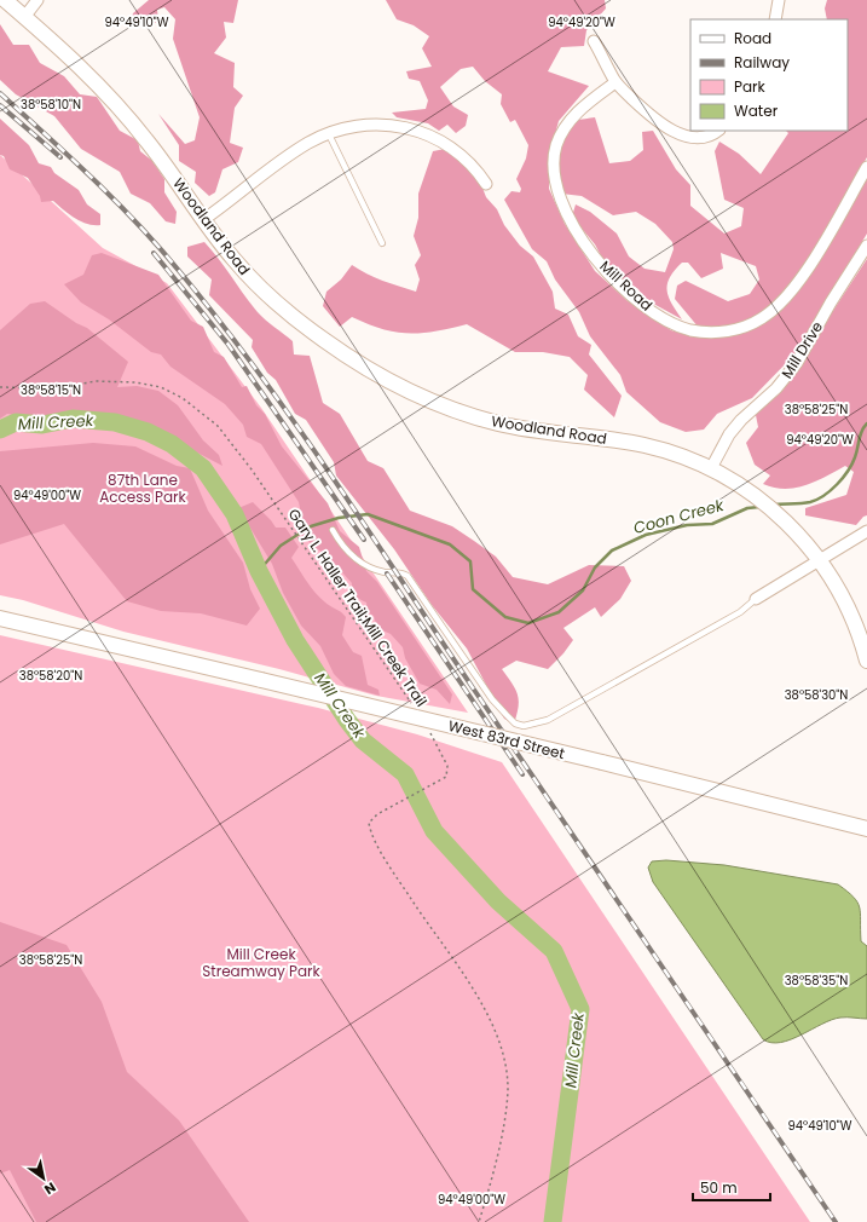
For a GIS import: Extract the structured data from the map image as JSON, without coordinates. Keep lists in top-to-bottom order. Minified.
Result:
{"streets":{"main road":["Woodland Road","West 83rd Street"],"street":["Mill Road","Mill Drive"],"path":["Gary L. Haller Trail;Mill Creek Trail"]},"crossings":[["Woodland Road","Mill Drive"]],"water":["Mill Creek","Coon Creek"],"parks":["87th Lane Access Park","Mill Creek Streamway Park"],"legend":["Road","Railway","Park","Water"],"scale_bar":"50 m","north":"bottom right","coordinates":["94°49'10\"W","94°49'20\"W","38°58'10\"N","38°58'15\"N","38°58'25\"N","94°49'00\"W","38°58'20\"N","38°58'30\"N","38°58'35\"N"]}
